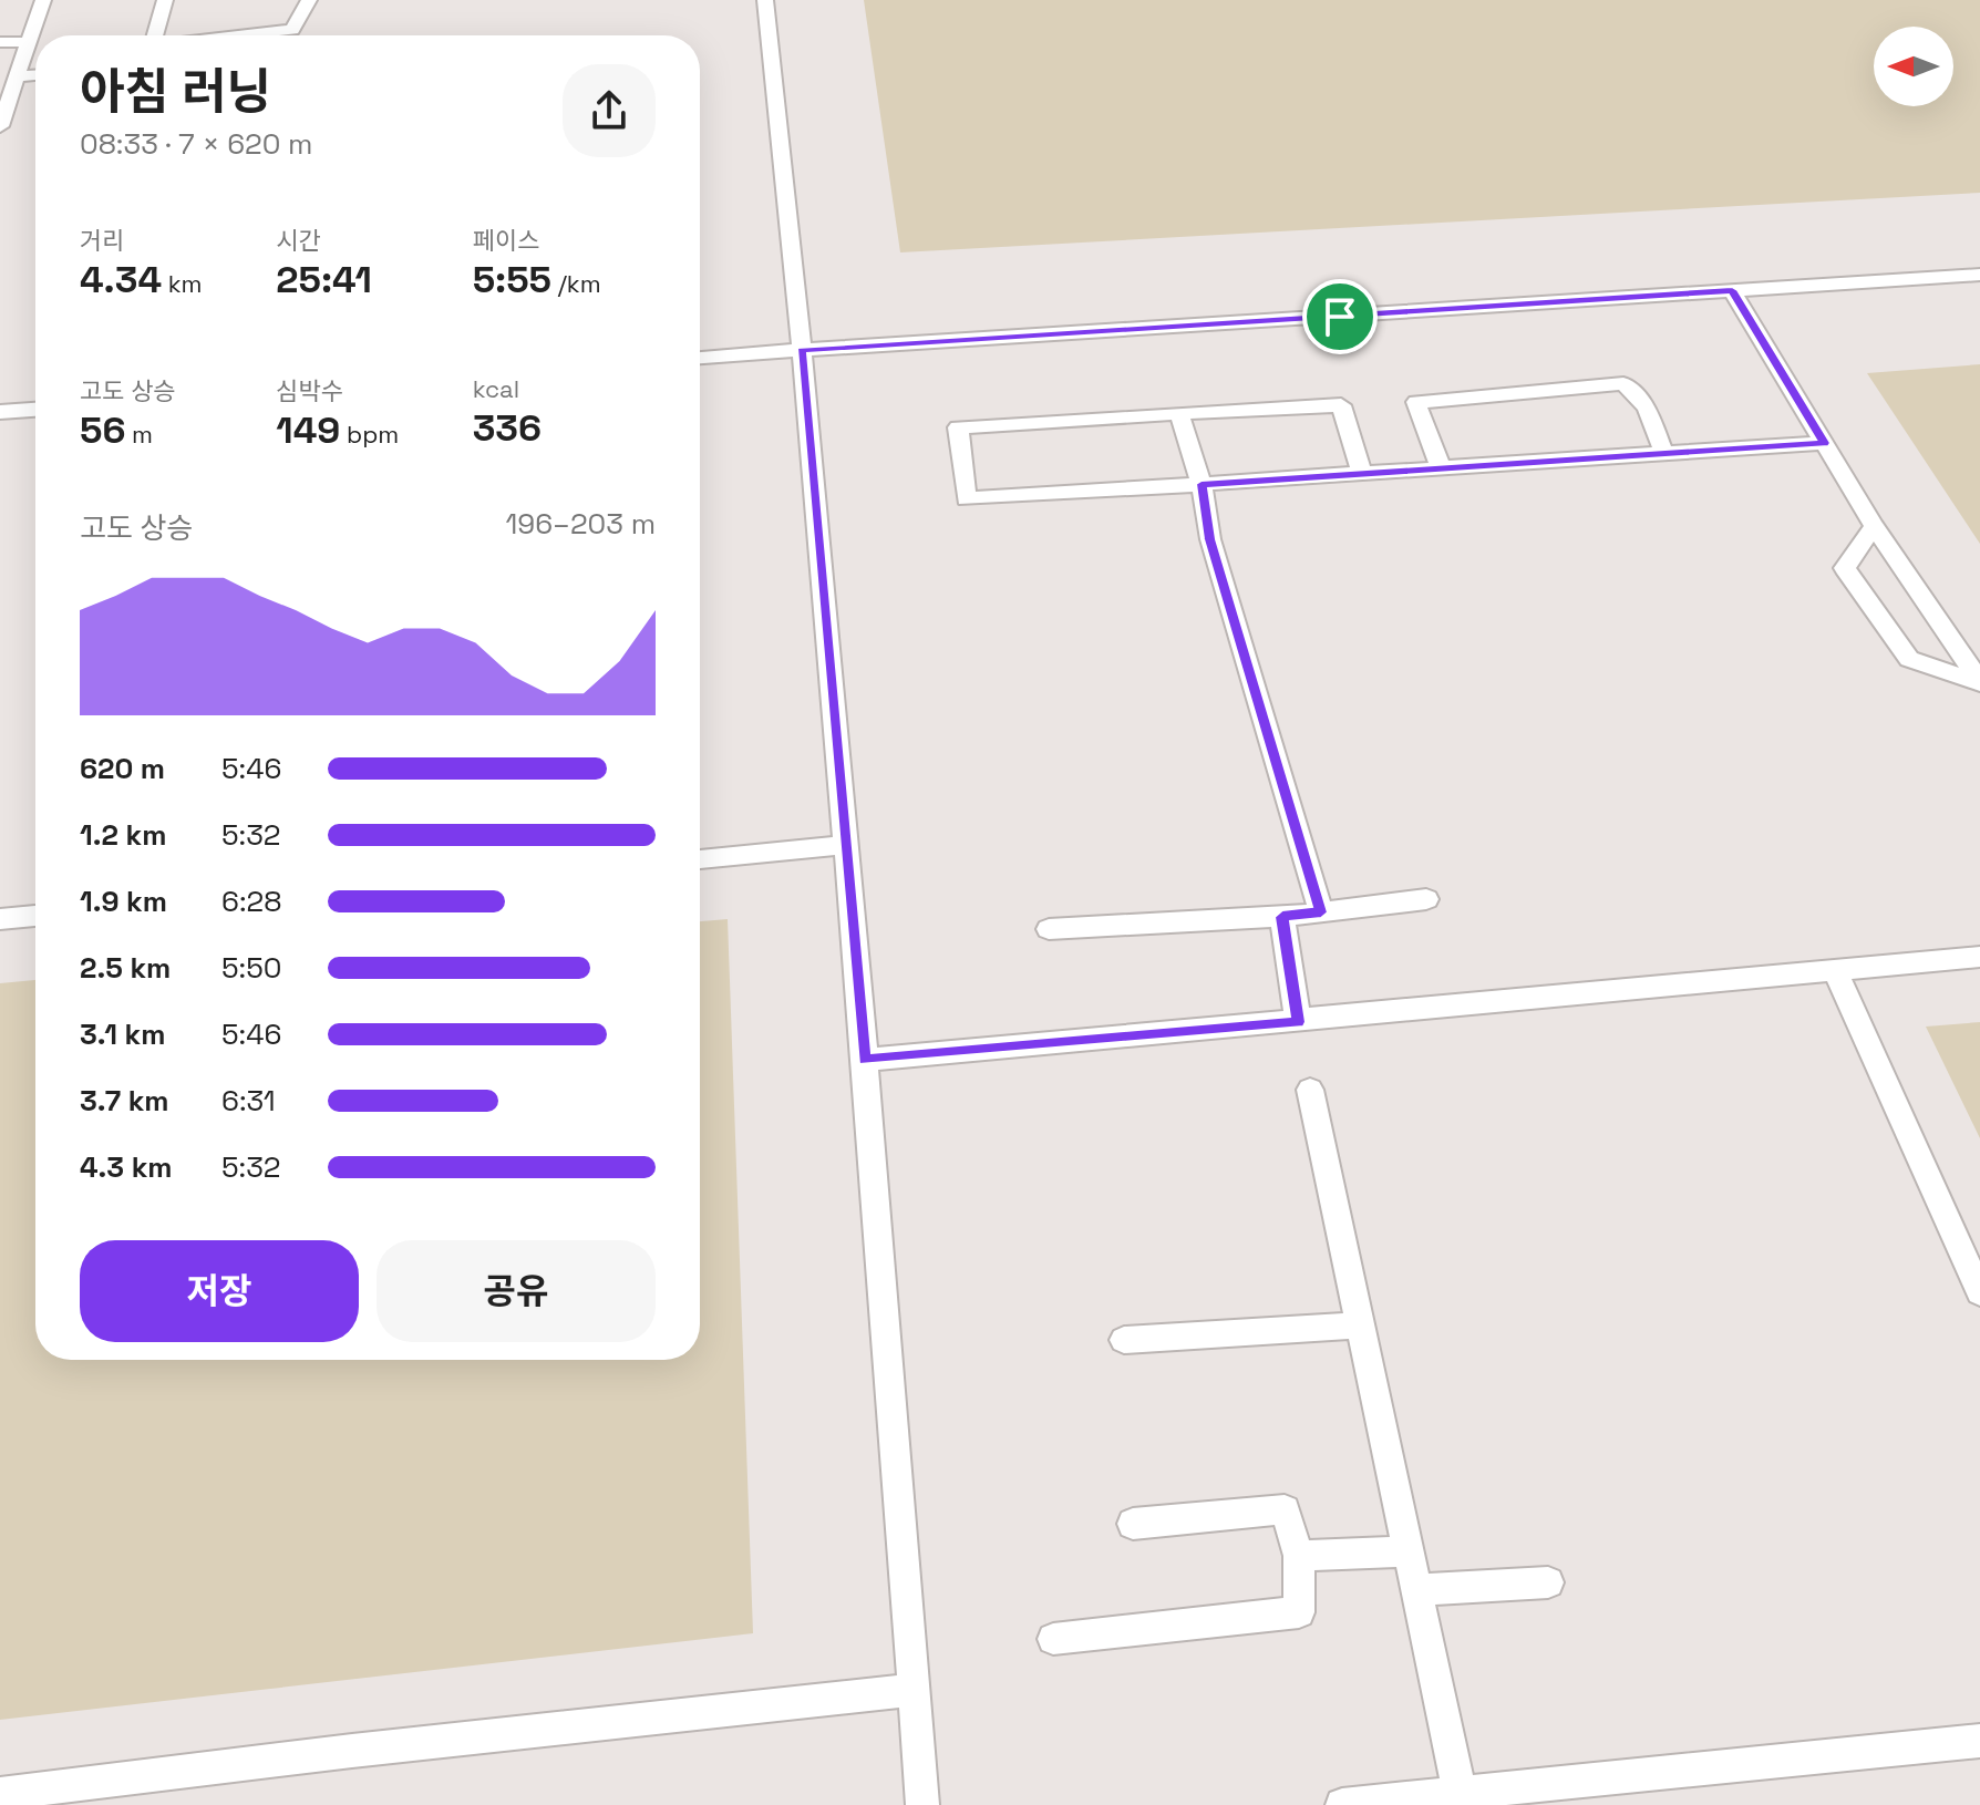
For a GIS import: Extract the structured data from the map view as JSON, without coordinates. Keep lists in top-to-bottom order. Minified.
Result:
{"north":"left","page":{"heading":["아침 러닝","08:33 · 7 × 620 m"],"stats":[["거리","4.34 km"],["시간","25:41"],["페이스","5:55 /km"],["고도 상승","56 m"],["심박수","149 bpm"],["kcal","336"]],"chart":["고도 상승","196–203 m"],"list":[{"name":"620 m","note":"5:46"},{"name":"1.2 km","note":"5:32"},{"name":"1.9 km","note":"6:28"},{"name":"2.5 km","note":"5:50"},{"name":"3.1 km","note":"5:46"},{"name":"3.7 km","note":"6:31"},{"name":"4.3 km","note":"5:32"}],"buttons":["저장","공유"]}}
